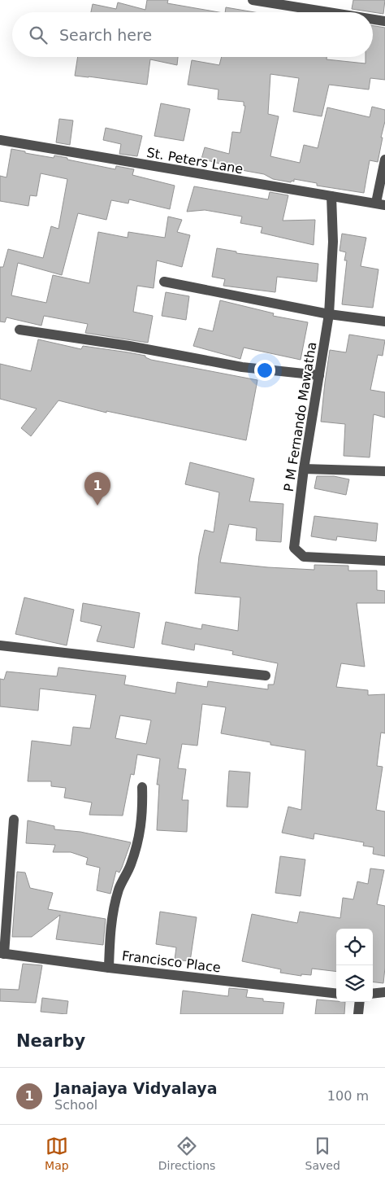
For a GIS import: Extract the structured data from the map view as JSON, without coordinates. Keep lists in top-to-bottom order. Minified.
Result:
{"streets":{"street":["St. Peters Lane","P M Fernando Mawatha","Francisco Place"]},"crossings":[["St. Peters Lane","P M Fernando Mawatha"]],"page":{"search":"Search here","pins":"1","heading":"Nearby","list":[{"mark":"1","name":"Janajaya Vidyalaya","note":"School","value":"100 m"}],"nav":["Map","Directions","Saved"]}}
